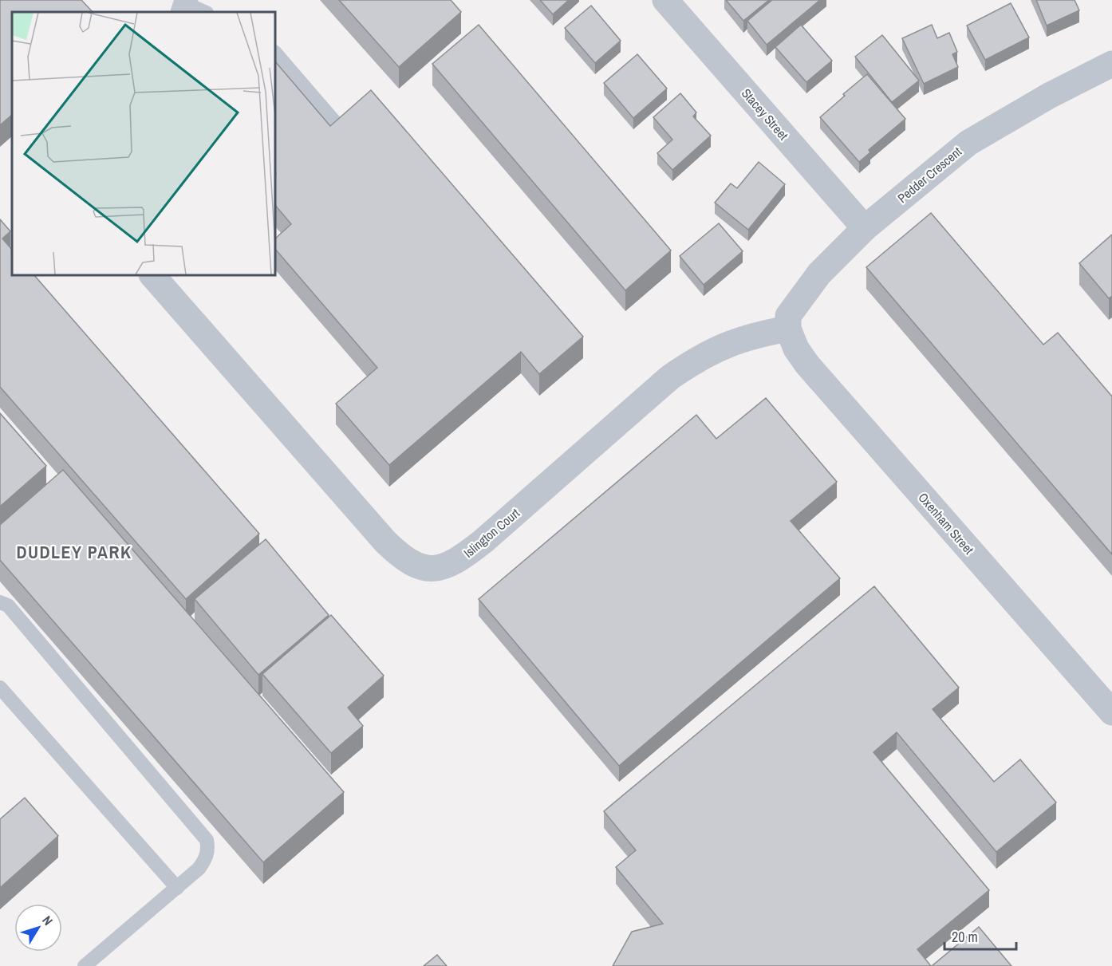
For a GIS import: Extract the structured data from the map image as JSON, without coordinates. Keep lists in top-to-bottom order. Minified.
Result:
{"streets":{"street":["Stacey Street","Pedder Crescent","Oxenham Street","Islington Court"]},"crossings":[["Stacey Street","Pedder Crescent"],["Pedder Crescent","Oxenham Street"],["Pedder Crescent","Islington Court"],["Oxenham Street","Islington Court"]],"districts":["DUDLEY PARK"],"scale_bar":"20 m","north":"top right"}
